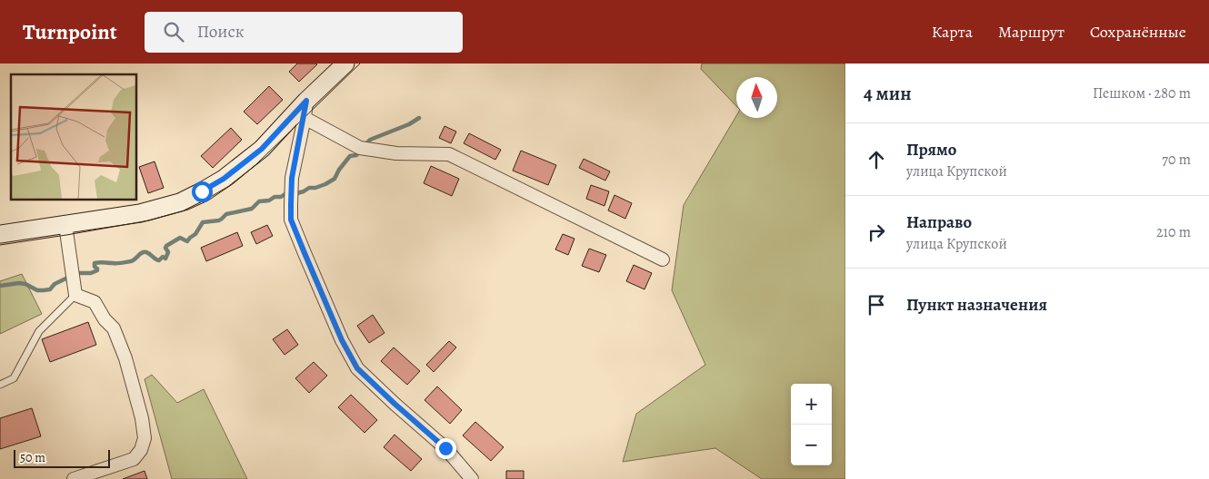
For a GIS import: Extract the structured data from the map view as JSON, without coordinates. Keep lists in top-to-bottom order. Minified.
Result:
{"scale_bar":"50 m","north":"top","page":{"header":"Turnpoint","search":"Поиск","nav":["Карта","Маршрут","Сохранённые"],"heading":["4 мин","Пешком · 280 m"],"list":[["Прямо","улица Крупской","70 m"],["Направо","улица Крупской","210 m"],"Пункт назначения"],"map_buttons":["+","−"],"scale":"50 m"}}
